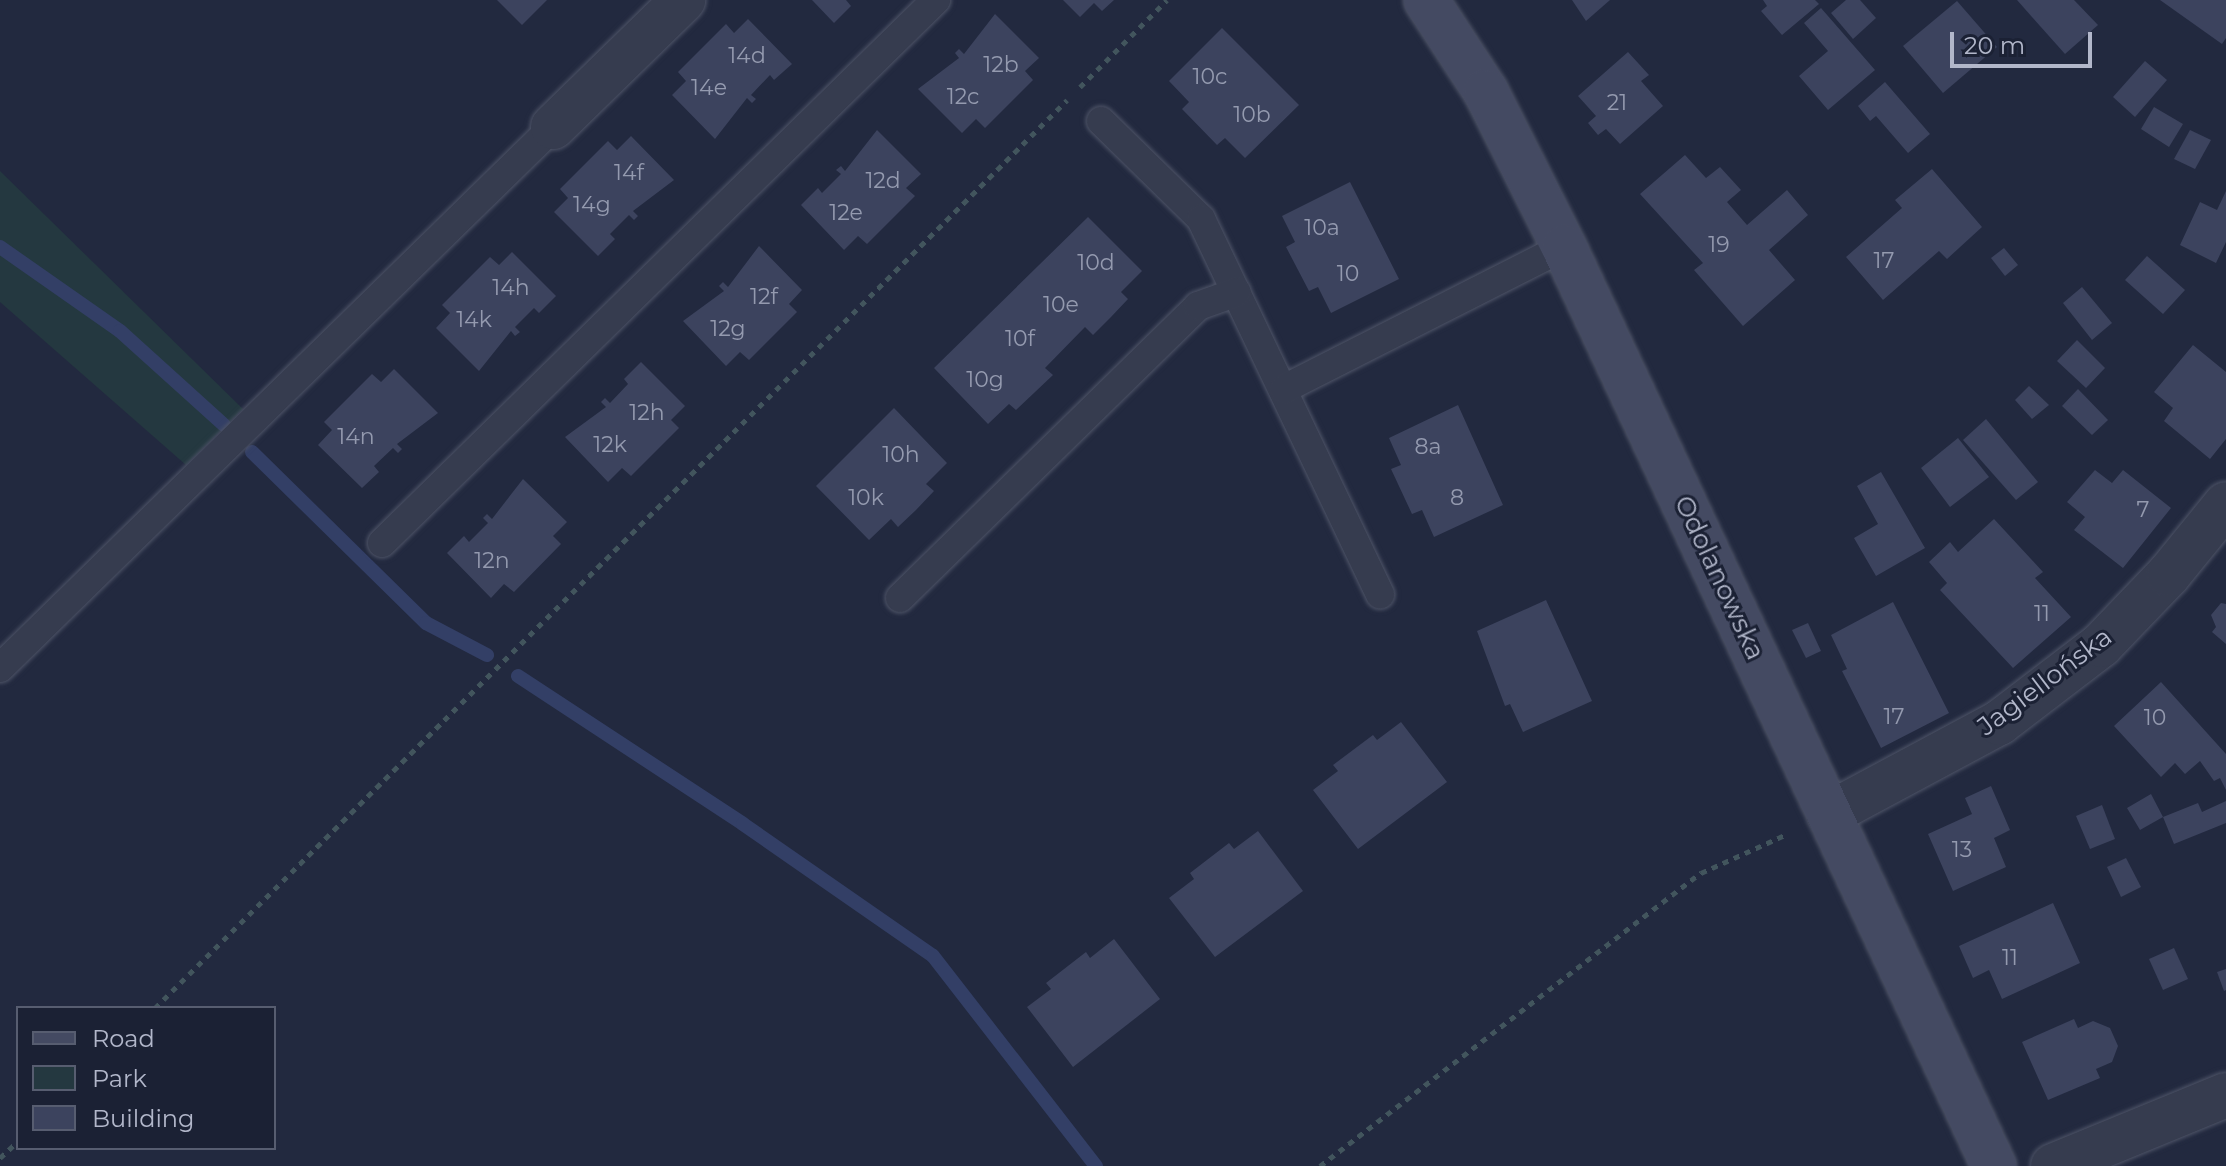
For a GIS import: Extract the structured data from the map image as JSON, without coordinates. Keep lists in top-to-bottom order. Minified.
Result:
{"streets":{"street":["Odolanowska","Jagiellońska"]},"crossings":[["Odolanowska","Jagiellońska"]],"house_numbers":["14d","12b","10c","14e","12c","21","10b","14f","12d","14g","12e","10a","19","17","10d","10","14h","12f","10e","14k","12g","10f","10g","12h","14n","12k","8a","10h","10k","8","7","12n","11","17","10","13","11"],"legend":["Road","Park","Building"],"scale_bar":"20 m"}
